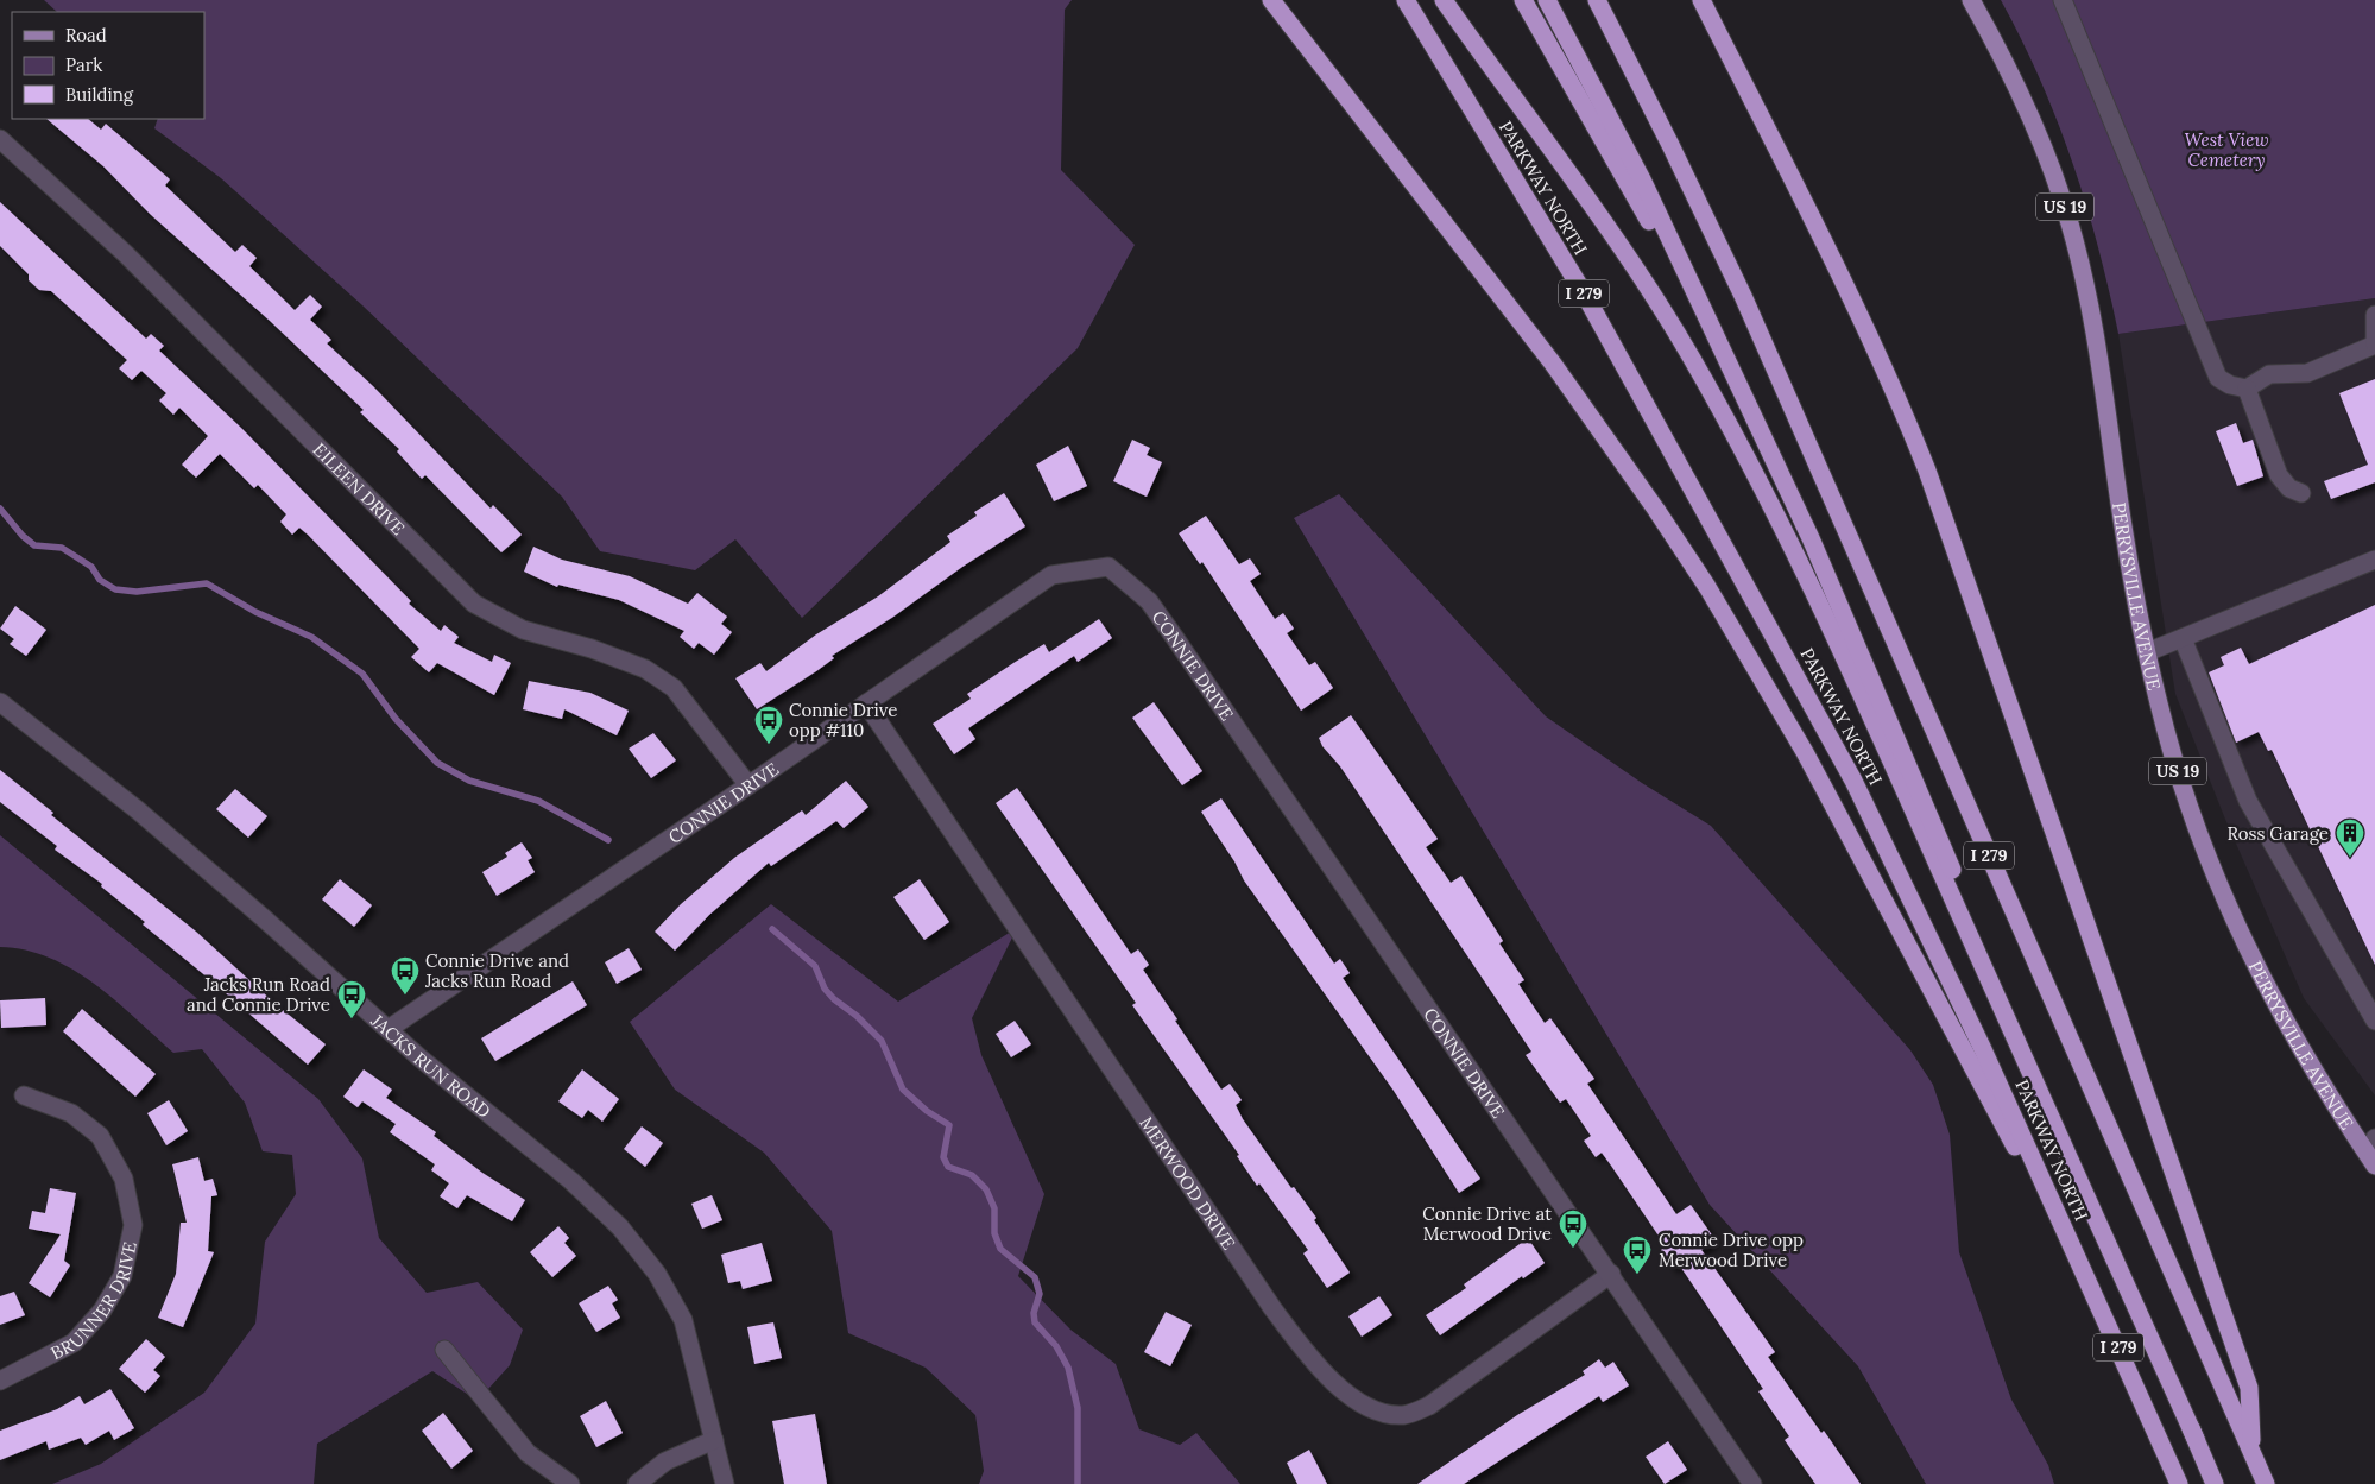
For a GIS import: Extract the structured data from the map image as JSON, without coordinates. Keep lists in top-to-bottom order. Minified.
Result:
{"streets":{"highway":["PARKWAY NORTH","I 279"],"main road":["US 19","PERRYSVILLE AVENUE"],"street":["EILEEN DRIVE","CONNIE DRIVE","JACKS RUN ROAD","MERWOOD DRIVE","BRUNNER DRIVE"]},"crossings":[["EILEEN DRIVE","CONNIE DRIVE"],["CONNIE DRIVE","JACKS RUN ROAD"],["CONNIE DRIVE","MERWOOD DRIVE"]],"parks":["West View Cemetery"],"places":{"bus stop":["Connie Drive opp #110","Connie Drive and Jacks Run Road","Jacks Run Road and Connie Drive","Connie Drive at Merwood Drive","Connie Drive opp Merwood Drive"],"building":["Ross Garage"]},"legend":["Road","Park","Building"]}
